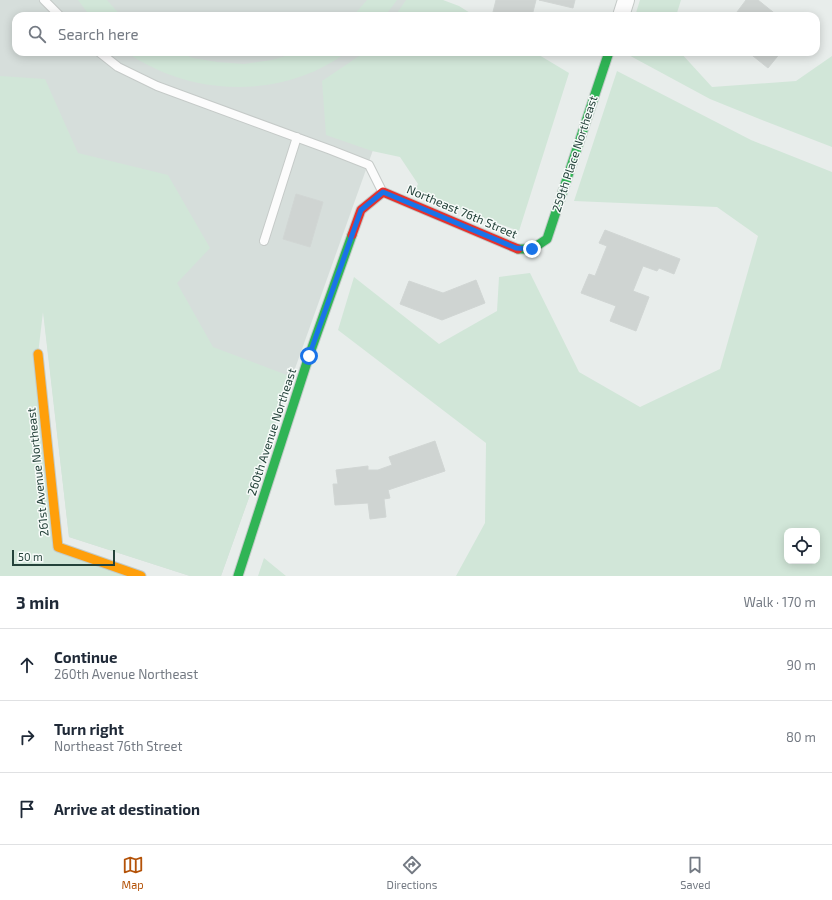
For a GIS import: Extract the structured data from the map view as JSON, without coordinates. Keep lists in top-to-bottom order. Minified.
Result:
{"streets":{"street":["259th Place Northeast","Northeast 76th Street","260th Avenue Northeast","261st Avenue Northeast"]},"crossings":[["259th Place Northeast","Northeast 76th Street"],["Northeast 76th Street","260th Avenue Northeast"]],"scale_bar":"50 m","page":{"search":"Search here","scale":"50 m","heading":["3 min","Walk · 170 m"],"list":[["Continue","260th Avenue Northeast","90 m"],["Turn right","Northeast 76th Street","80 m"],"Arrive at destination"],"nav":["Map","Directions","Saved"]}}
